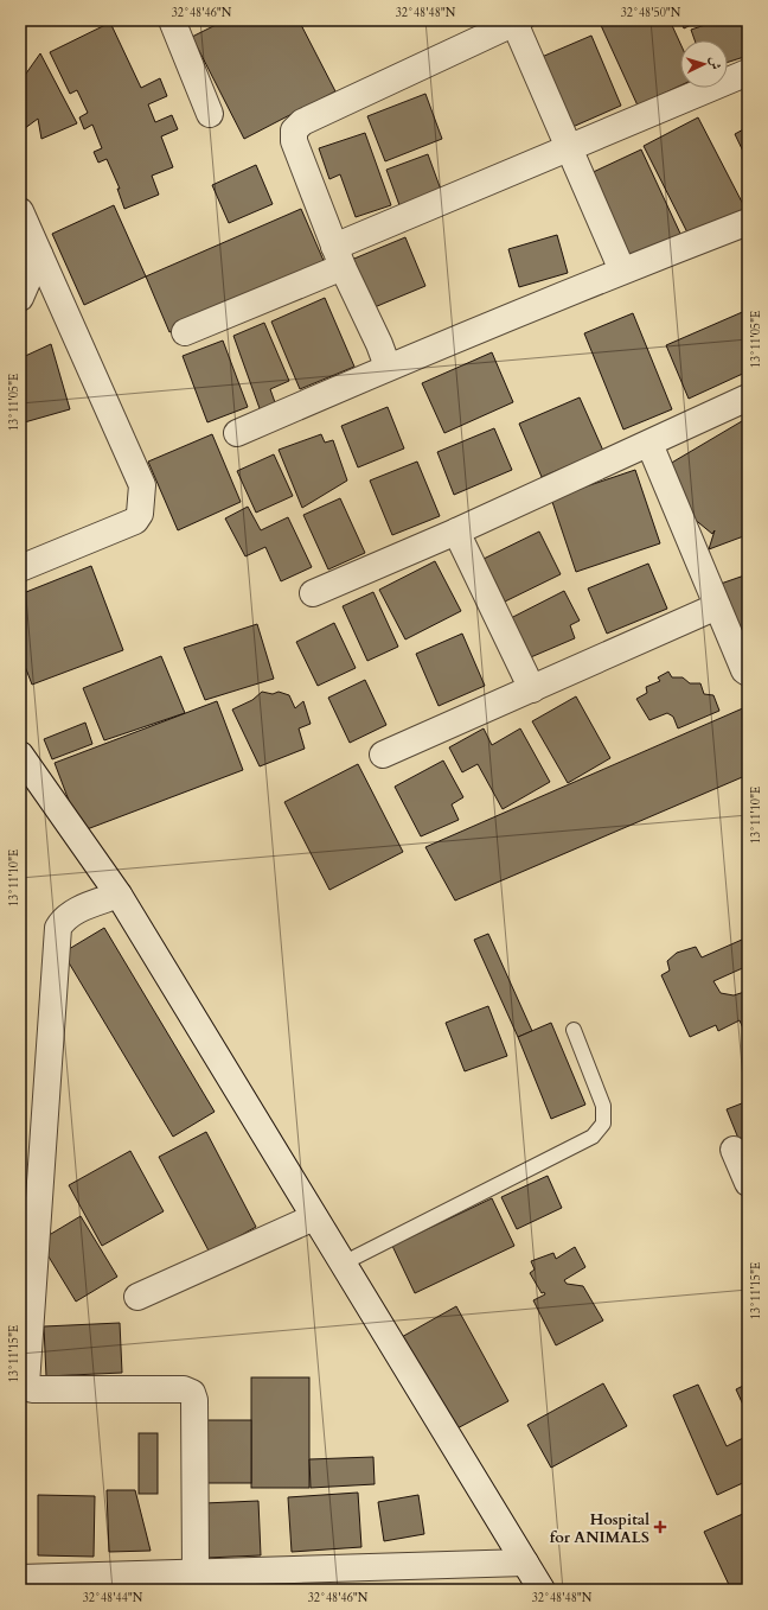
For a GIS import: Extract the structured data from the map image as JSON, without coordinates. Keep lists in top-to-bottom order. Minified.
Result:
{"places":{"health":["Hospital for ANIMALS"]},"north":"right","coordinates":["32°48'46\"N","32°48'48\"N","32°48'50\"N","13°11'05\"E","13°11'10\"E","13°11'15\"E","32°48'44\"N"]}
